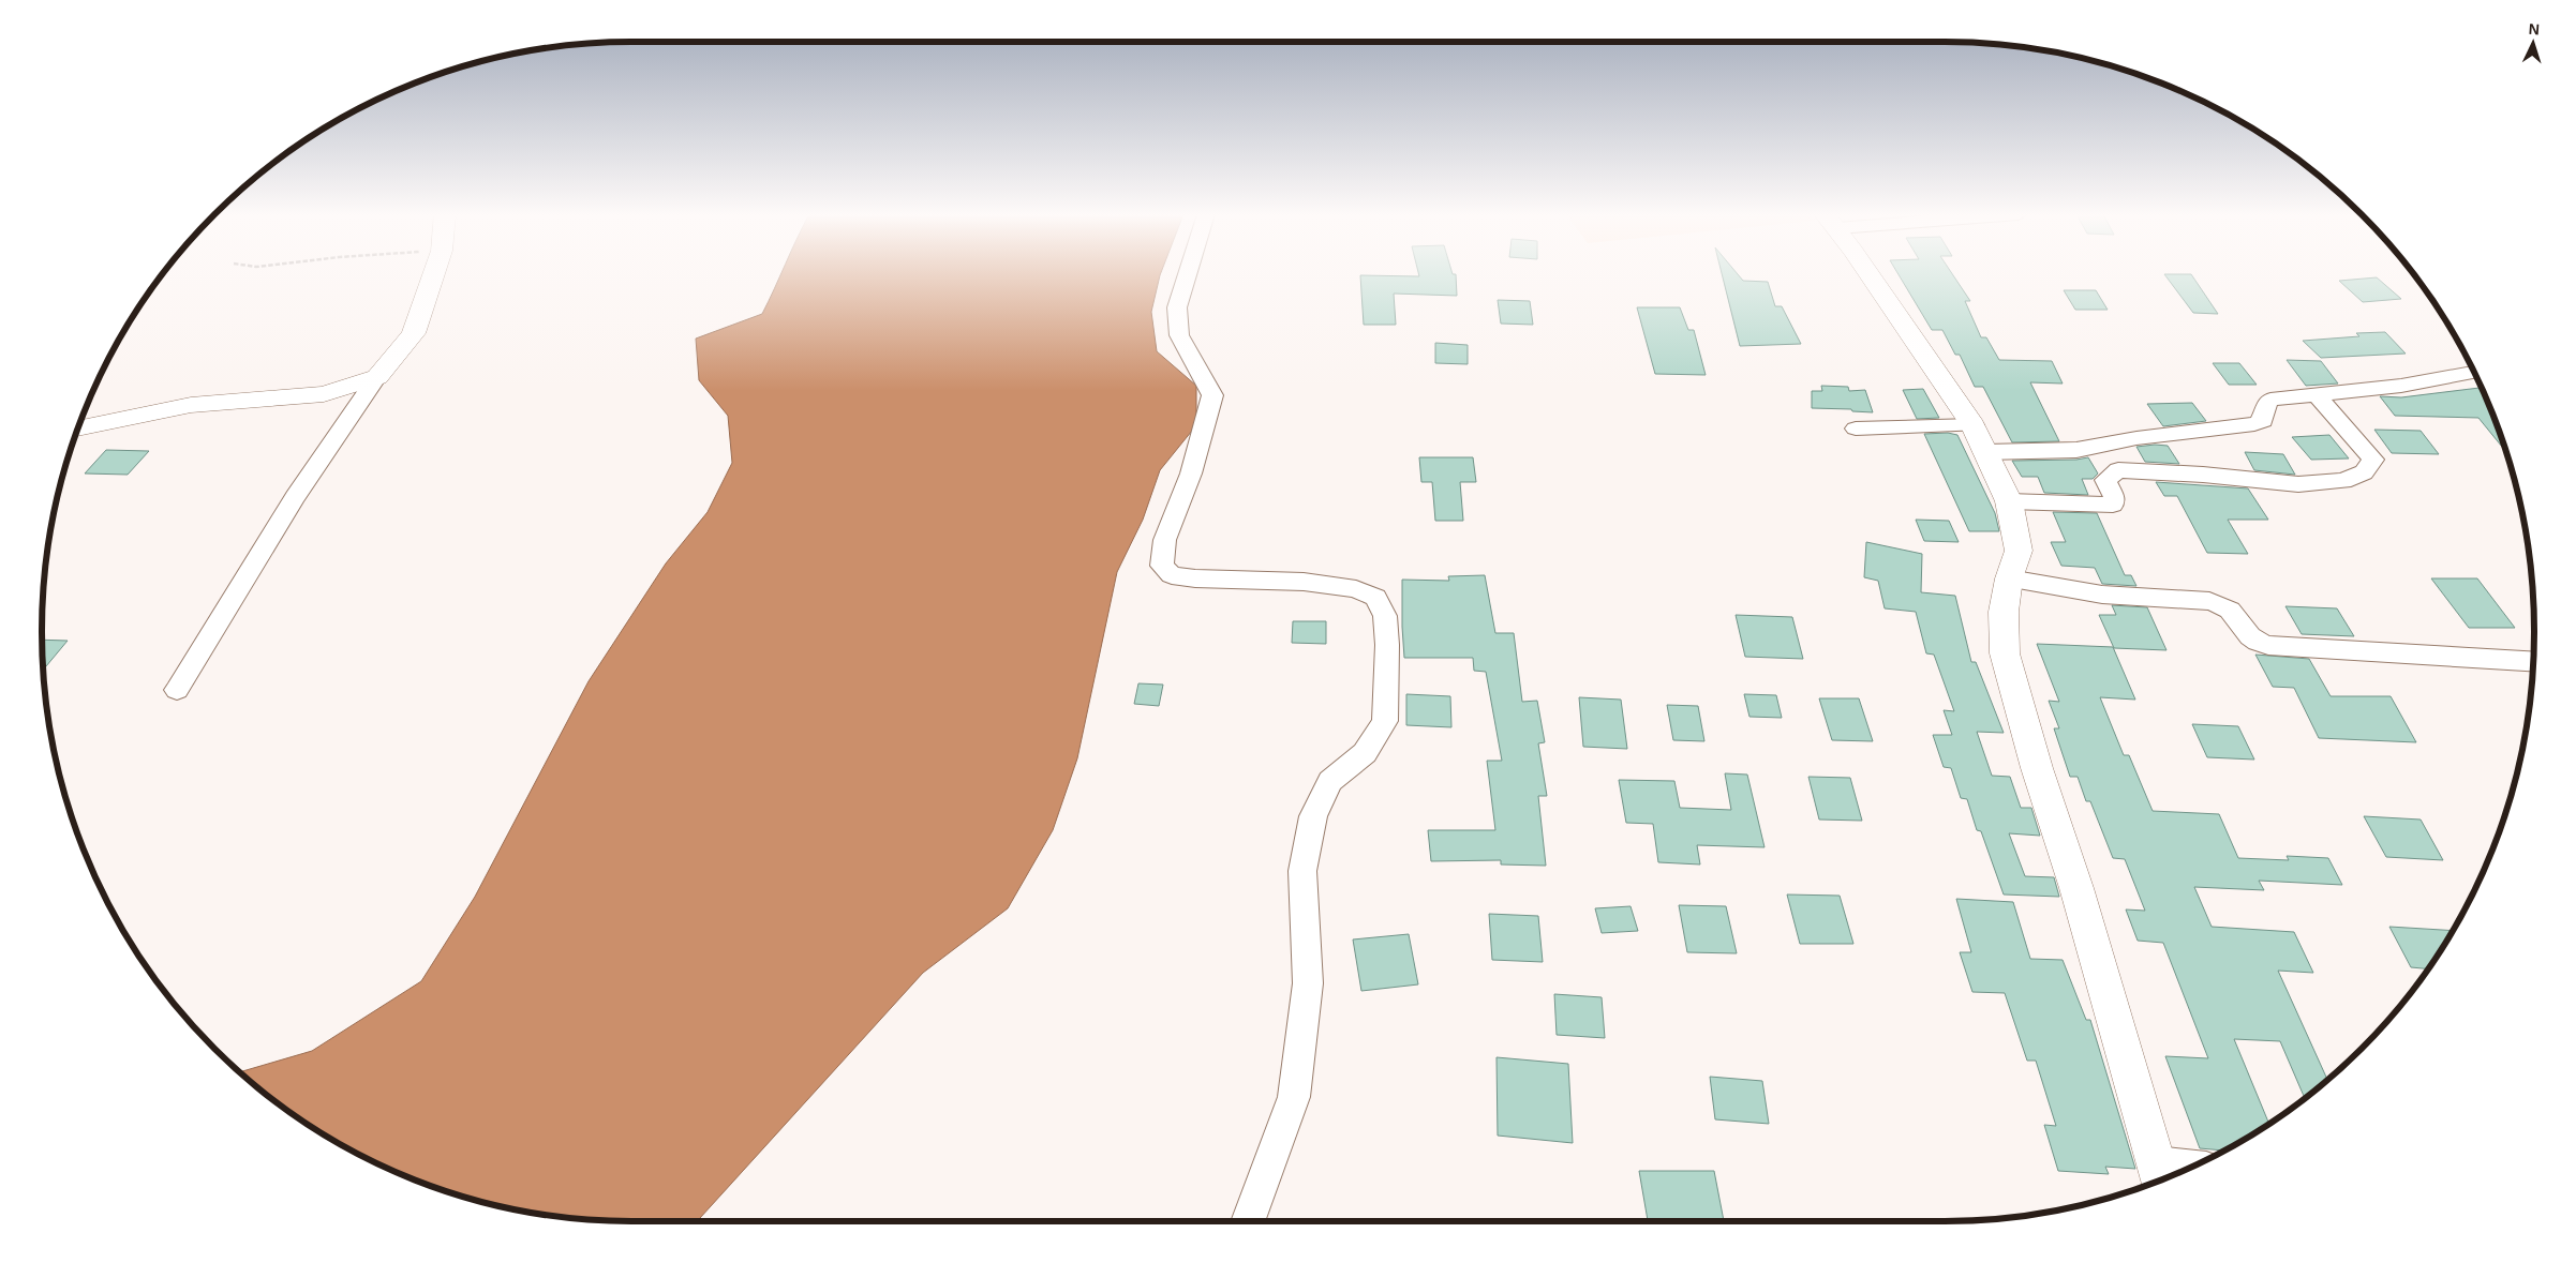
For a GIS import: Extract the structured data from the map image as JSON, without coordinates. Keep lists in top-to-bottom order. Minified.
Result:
{"north":"top"}
